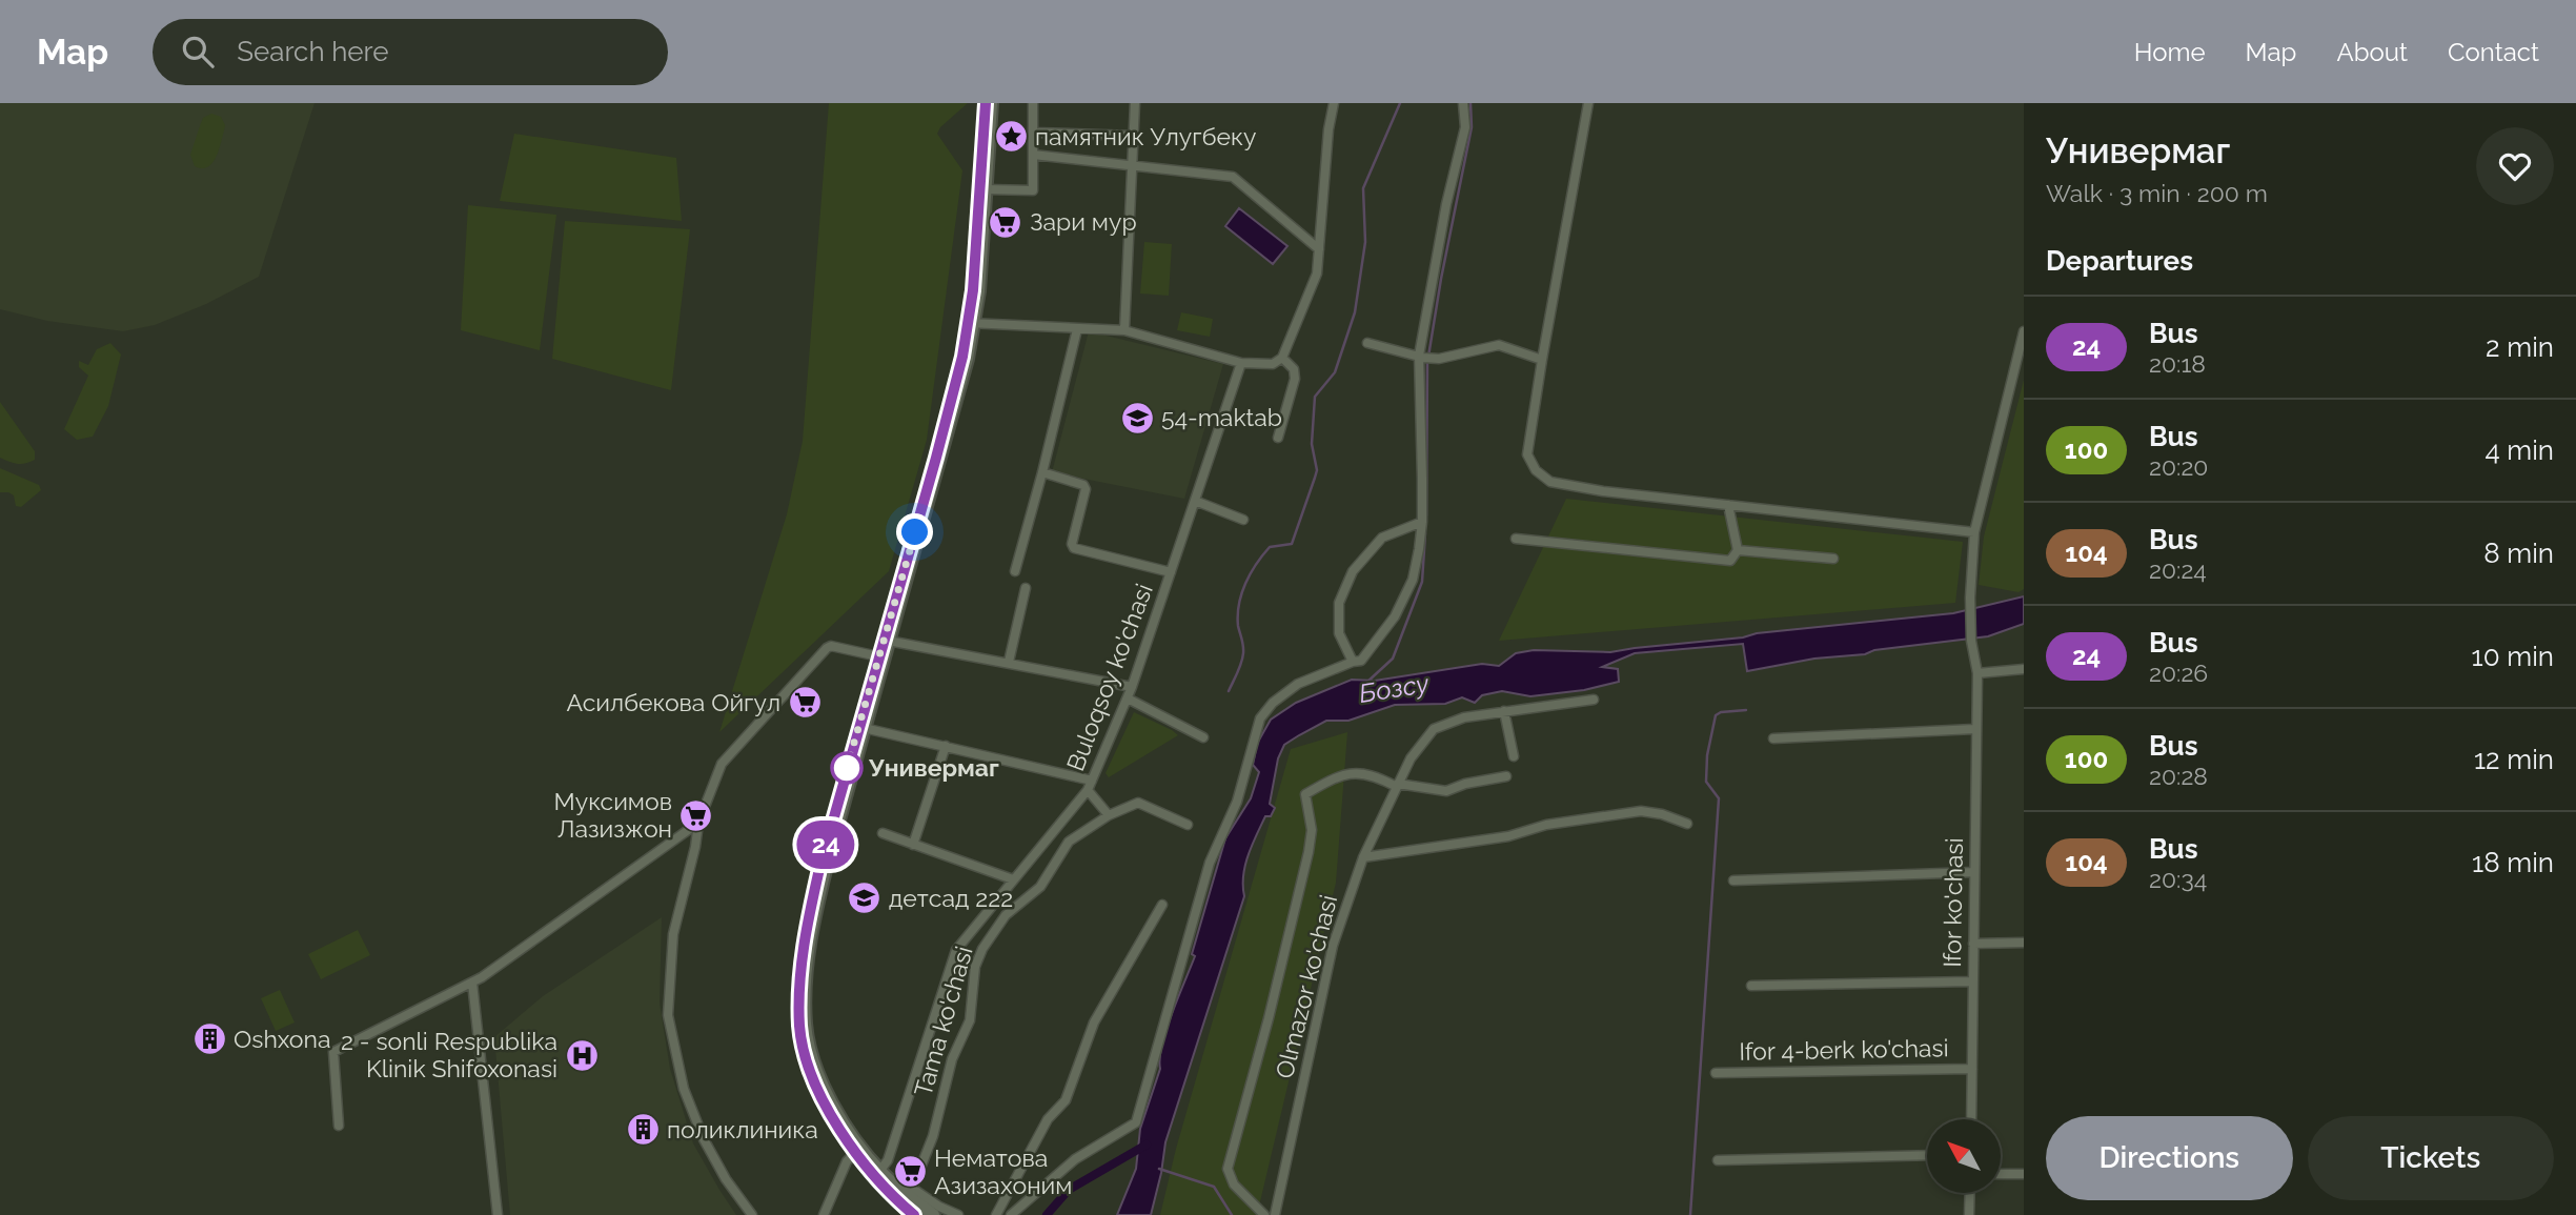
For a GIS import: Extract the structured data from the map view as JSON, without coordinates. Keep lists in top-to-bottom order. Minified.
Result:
{"streets":{"street":["Buloqsoy ko'chasi","Ifor ko'chasi","Olmazor ko'chasi","Tama ko'chasi","Ifor 4-berk ko'chasi"]},"crossings":[["Ifor ko'chasi","Ifor 4-berk ko'chasi"]],"water":["Бозсу"],"places":{"place":["памятник Улугбеку"],"supermarket":["Зари мур","Асилбекова Ойгул","Муксимов Лазизжон","Нематова Азизахоним"],"school or university":["54-maktab","детсад 222"],"other":["Универмаг"],"building":["Oshxona","поликлиника"],"hospital":["2 - sonli Respublika Klinik Shifoxonasi"]},"lines":["bus line 24"],"north":"top left","page":{"header":"Map","search":"Search here","nav":["Home","Map","About","Contact"],"on_map":"24","heading":[["Универмаг","Walk · 3 min · 200 m"],"Departures"],"list":[{"mark":"24","name":"Bus","note":"20:18","value":"2 min"},{"mark":"100","name":"Bus","note":"20:20","value":"4 min"},{"mark":"104","name":"Bus","note":"20:24","value":"8 min"},{"mark":"24","name":"Bus","note":"20:26","value":"10 min"},{"mark":"100","name":"Bus","note":"20:28","value":"12 min"},{"mark":"104","name":"Bus","note":"20:34","value":"18 min"}],"buttons":["Directions","Tickets"]}}
